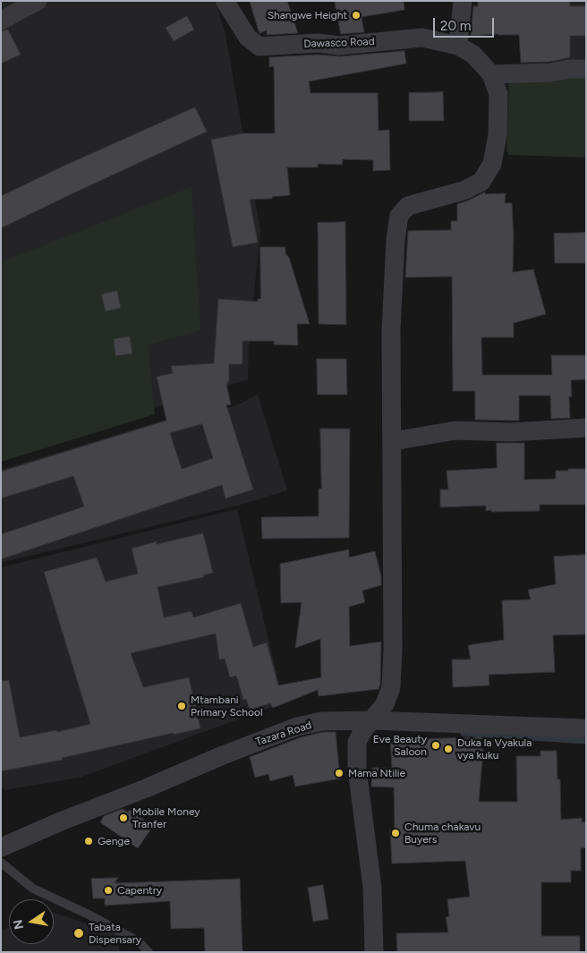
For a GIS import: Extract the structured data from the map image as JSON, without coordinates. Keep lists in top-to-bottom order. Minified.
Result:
{"streets":{"street":["Dawasco Road","Tazara Road"]},"places":["Shangwe Height","Mtambani Primary School","Eve Beauty Saloon","Duka la Vyakula vya kuku","Mama Ntilie","Mobile Money Tranfer","Chuma chakavu Buyers","Genge","Capentry","Tabata Dispensary"],"scale_bar":"20 m","north":"left"}
